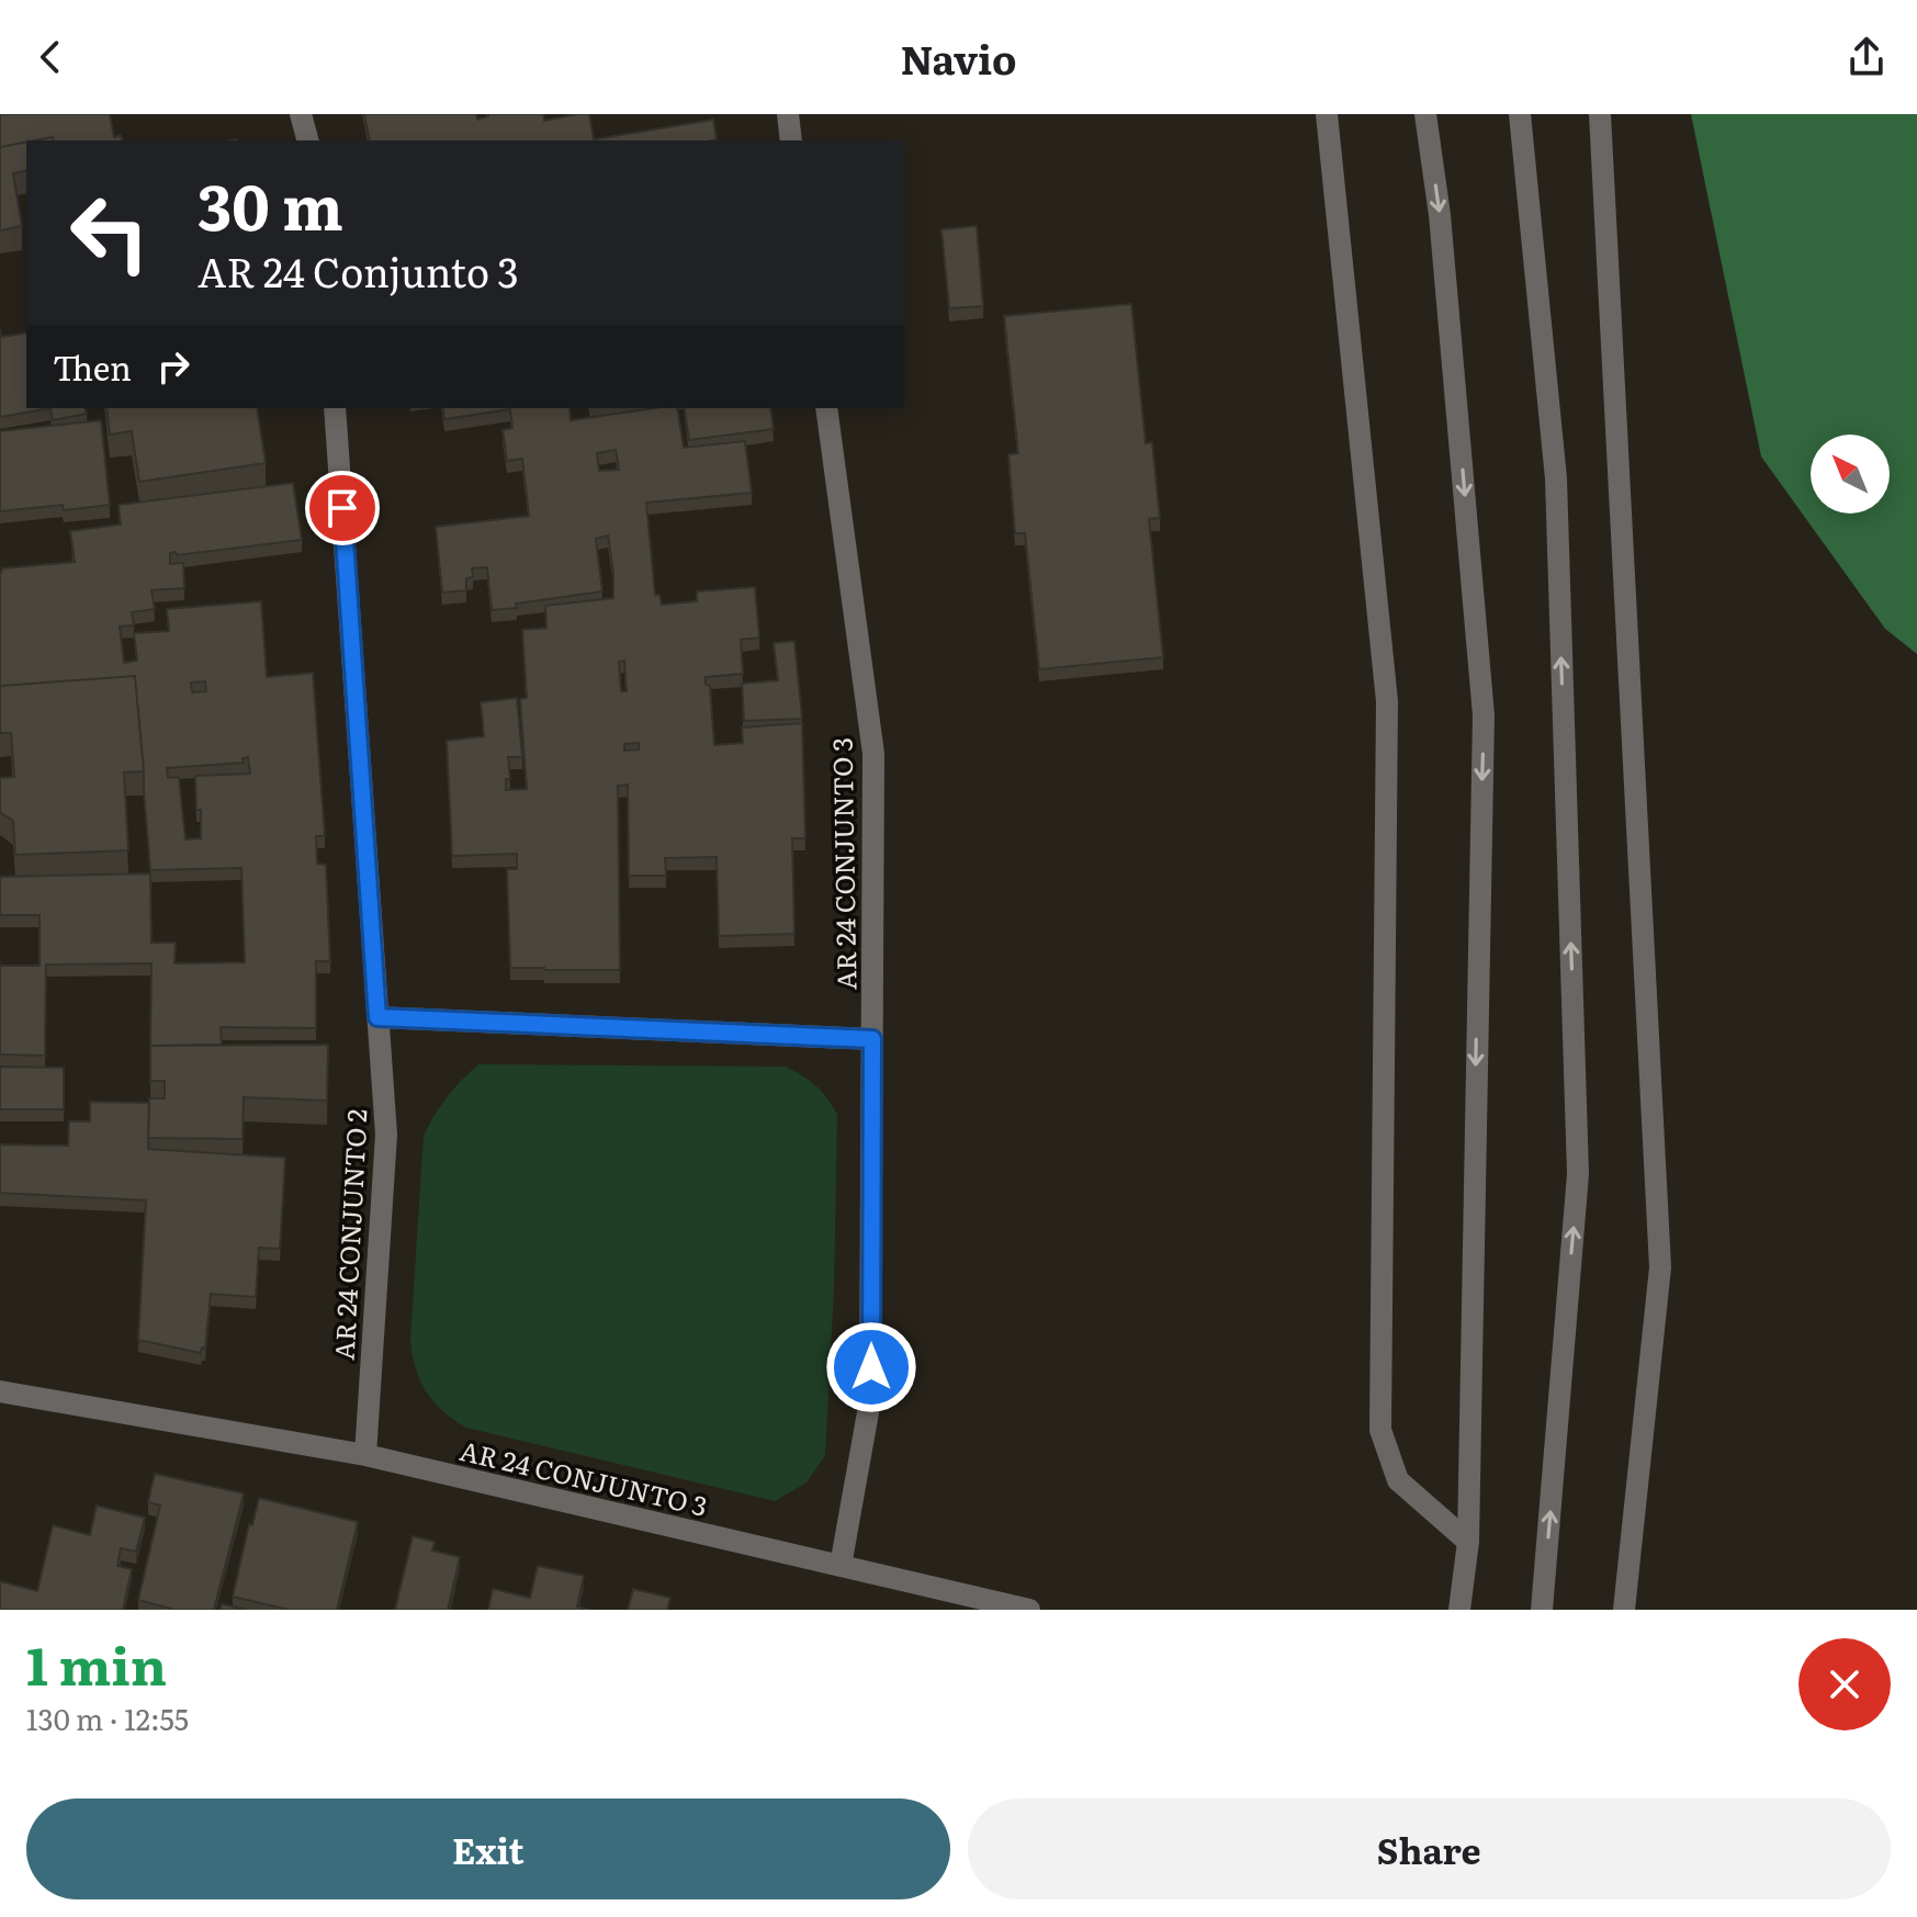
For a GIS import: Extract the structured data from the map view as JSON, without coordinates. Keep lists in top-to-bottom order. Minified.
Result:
{"streets":{"street":["AR 24 CONJUNTO 3","AR 24 CONJUNTO 2"]},"crossings":[["AR 24 CONJUNTO 3","AR 24 CONJUNTO 2"]],"north":"top left","page":{"header":"Navio","turn":["30 m","AR 24 Conjunto 3"],"then":"Then","heading":["1 min","130 m · 12:55"],"buttons":["Exit","Share"]}}
